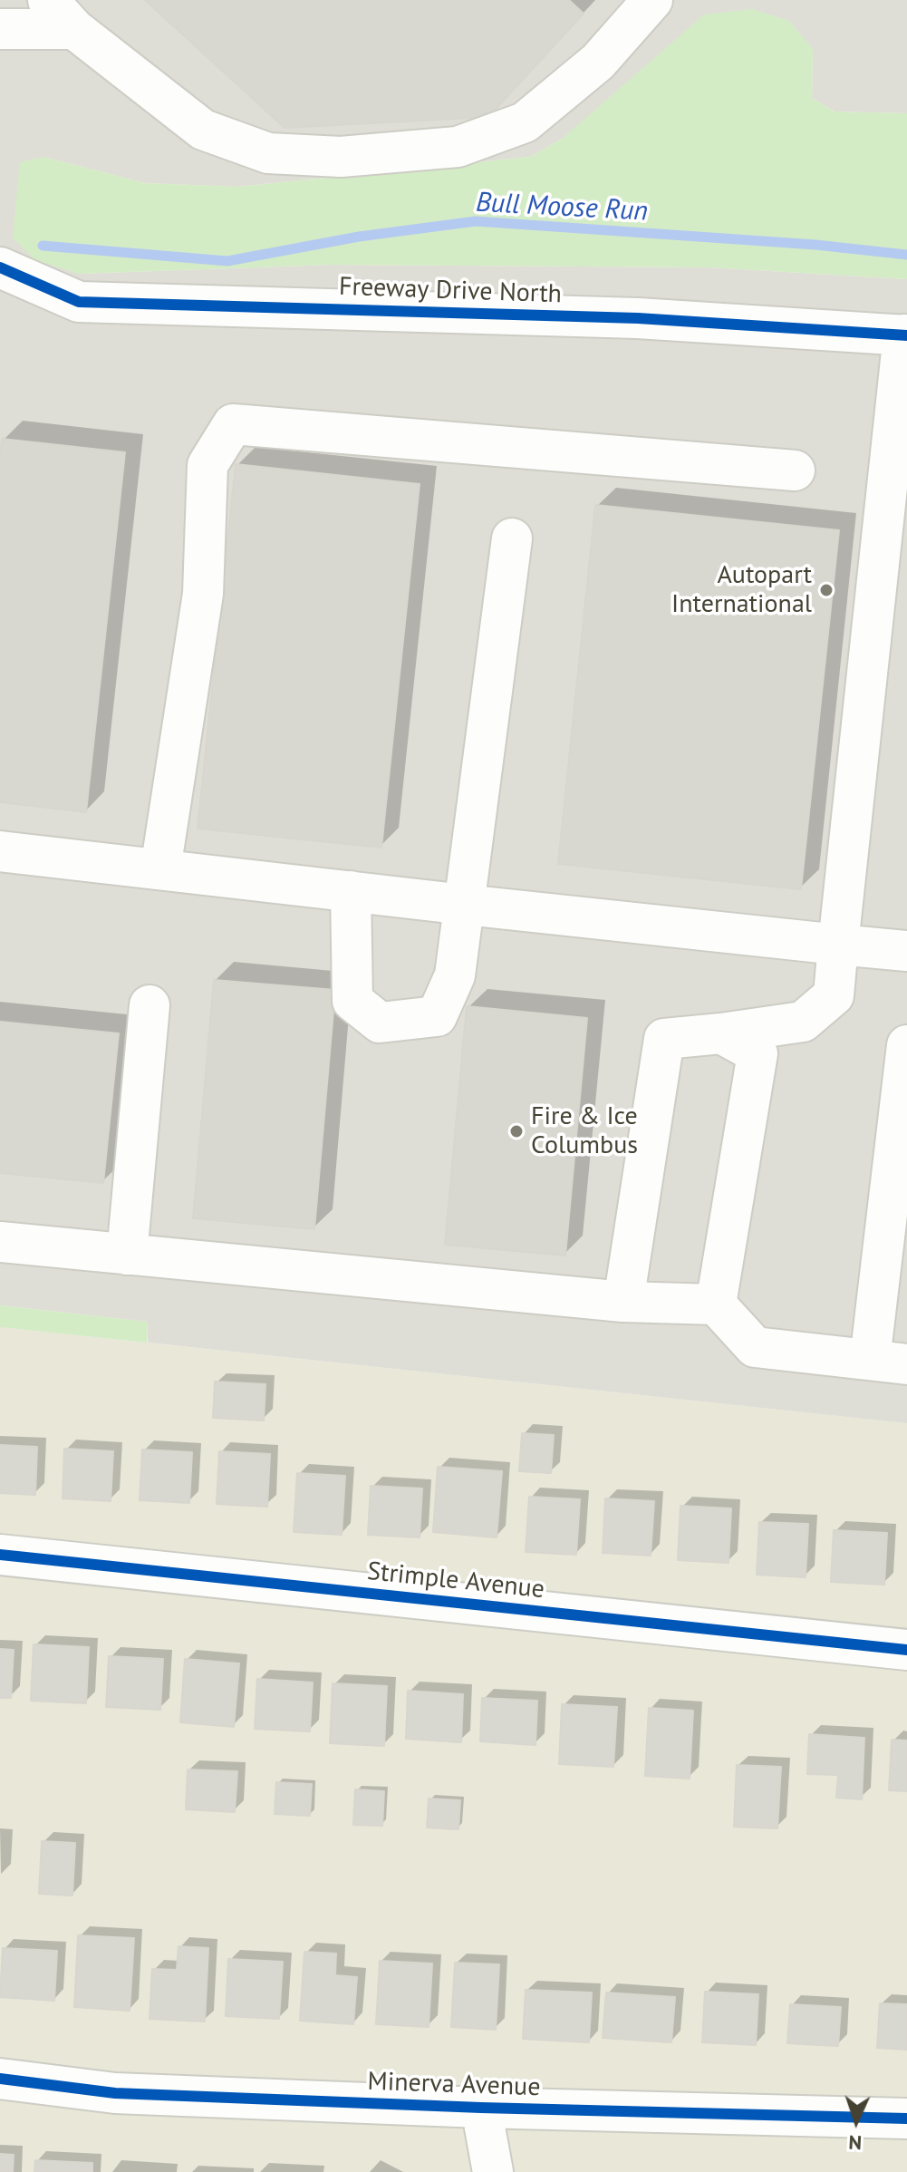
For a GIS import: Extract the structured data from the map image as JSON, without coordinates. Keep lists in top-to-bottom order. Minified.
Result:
{"streets":{"street":["Freeway Drive North","Strimple Avenue","Minerva Avenue"]},"water":["Bull Moose Run"],"places":["Autopart International","Fire & Ice Columbus"],"north":"bottom"}
